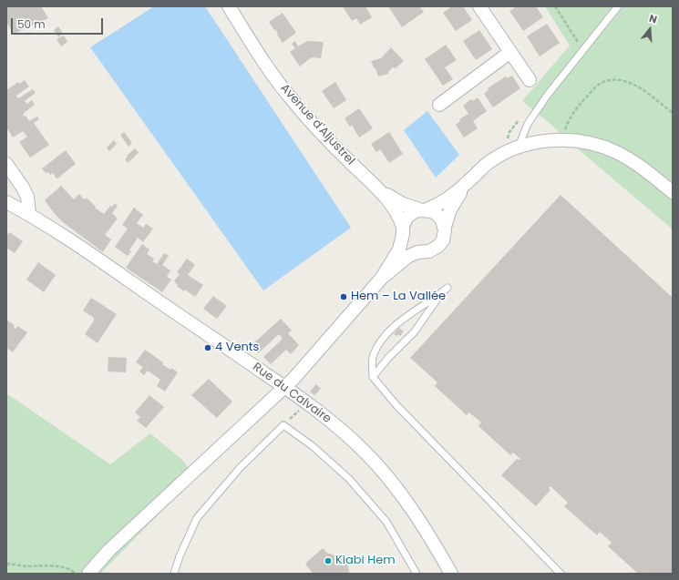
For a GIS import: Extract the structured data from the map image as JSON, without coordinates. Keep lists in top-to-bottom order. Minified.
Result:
{"streets":{"street":["Avenue d'Aljustrel","Rue du Calvaire"]},"places":["Hem – La Vallée","4 Vents","Kiabi Hem"],"scale_bar":"50 m","north":"top"}
